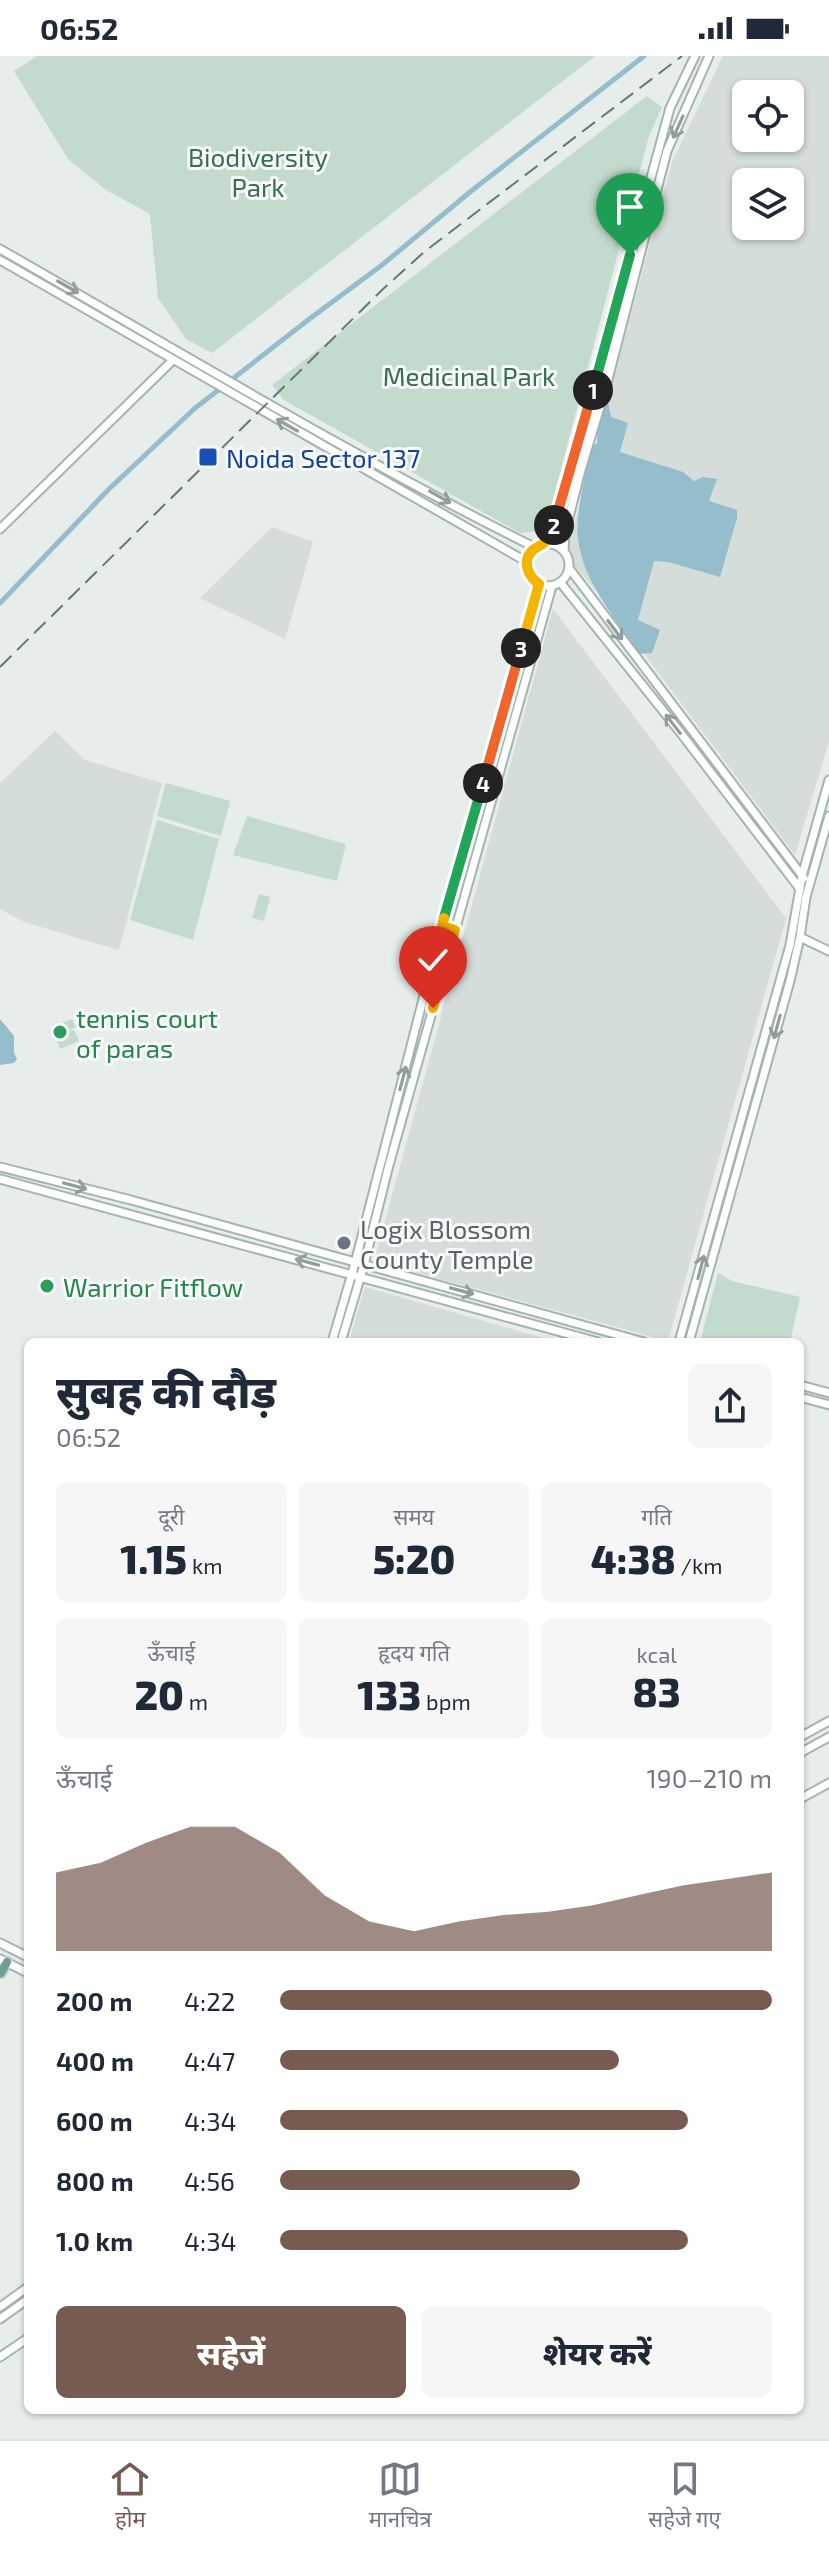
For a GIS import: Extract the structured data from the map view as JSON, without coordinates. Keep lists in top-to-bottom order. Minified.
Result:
{"parks":["Biodiversity Park","Medicinal Park"],"places":{"transit":["Noida Sector 137"],"other":["tennis court of paras","Logix Blossom County Temple","Warrior Fitflow"]},"page":{"status":"06:52","pins":["1","2","3","4"],"heading":["सुबह की दौड़","06:52"],"stats":[["दूरी","1.15 km"],["समय","5:20"],["गति","4:38 /km"],["ऊँचाई","20 m"],["हृदय गति","133 bpm"],["kcal","83"]],"chart":["ऊँचाई","190–210 m"],"list":[{"name":"200 m","note":"4:22"},{"name":"400 m","note":"4:47"},{"name":"600 m","note":"4:34"},{"name":"800 m","note":"4:56"},{"name":"1.0 km","note":"4:34"}],"buttons":["सहेजें","शेयर करें"],"tabs":["होम","मानचित्र","सहेजे गए"]}}
